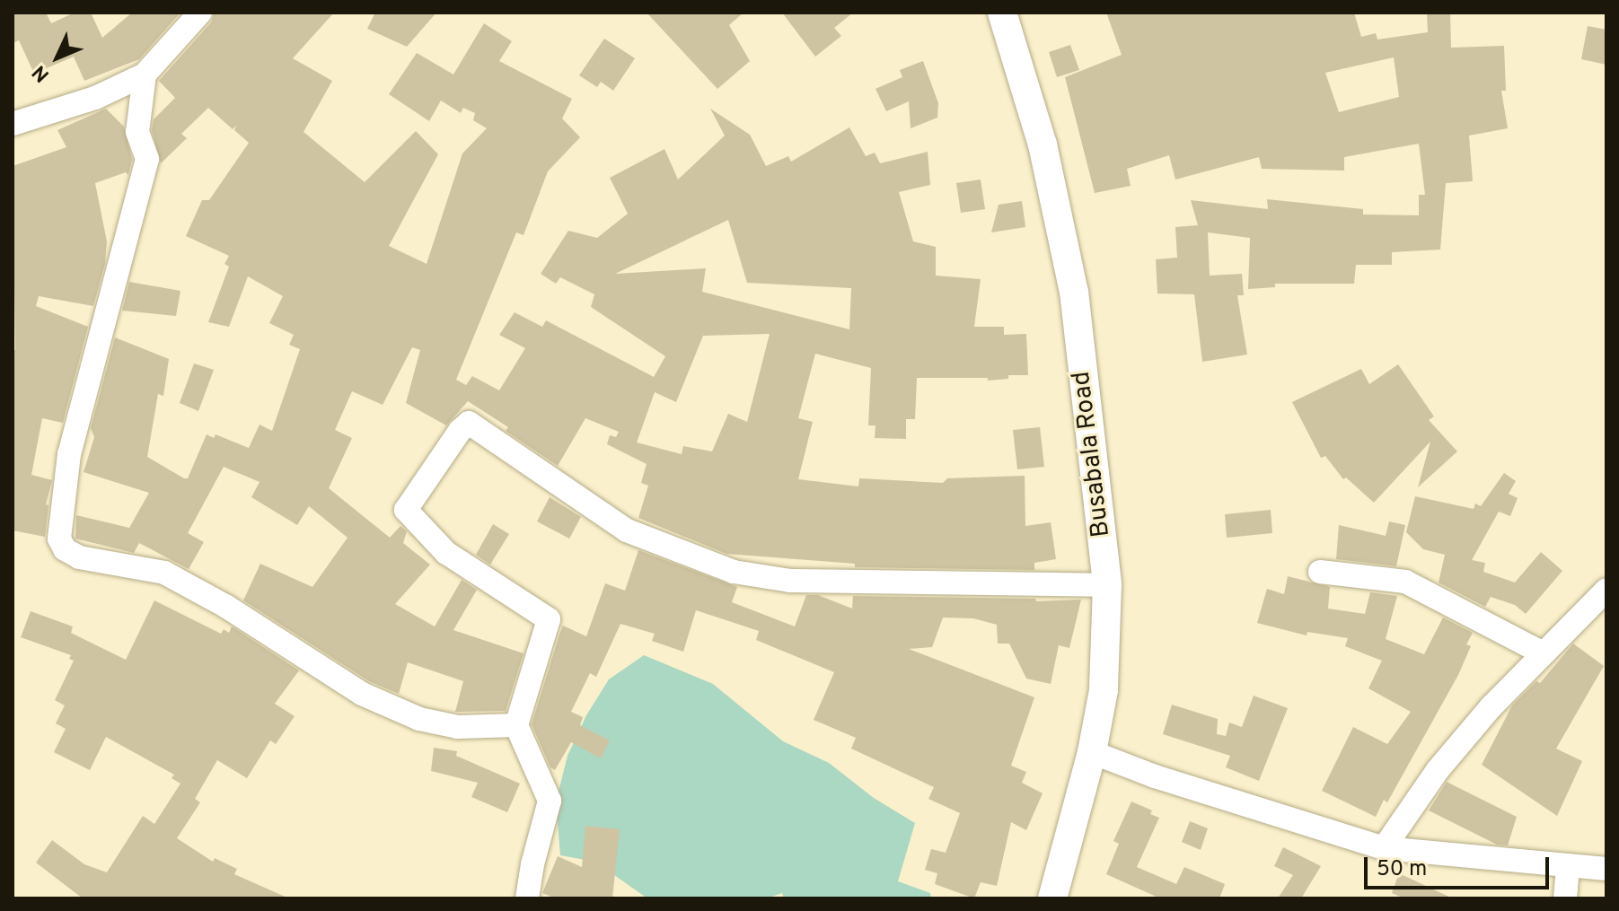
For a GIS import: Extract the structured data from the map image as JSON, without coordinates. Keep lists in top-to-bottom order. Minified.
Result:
{"streets":{"street":["Busabala Road"]},"scale_bar":"50 m","north":"bottom left"}
